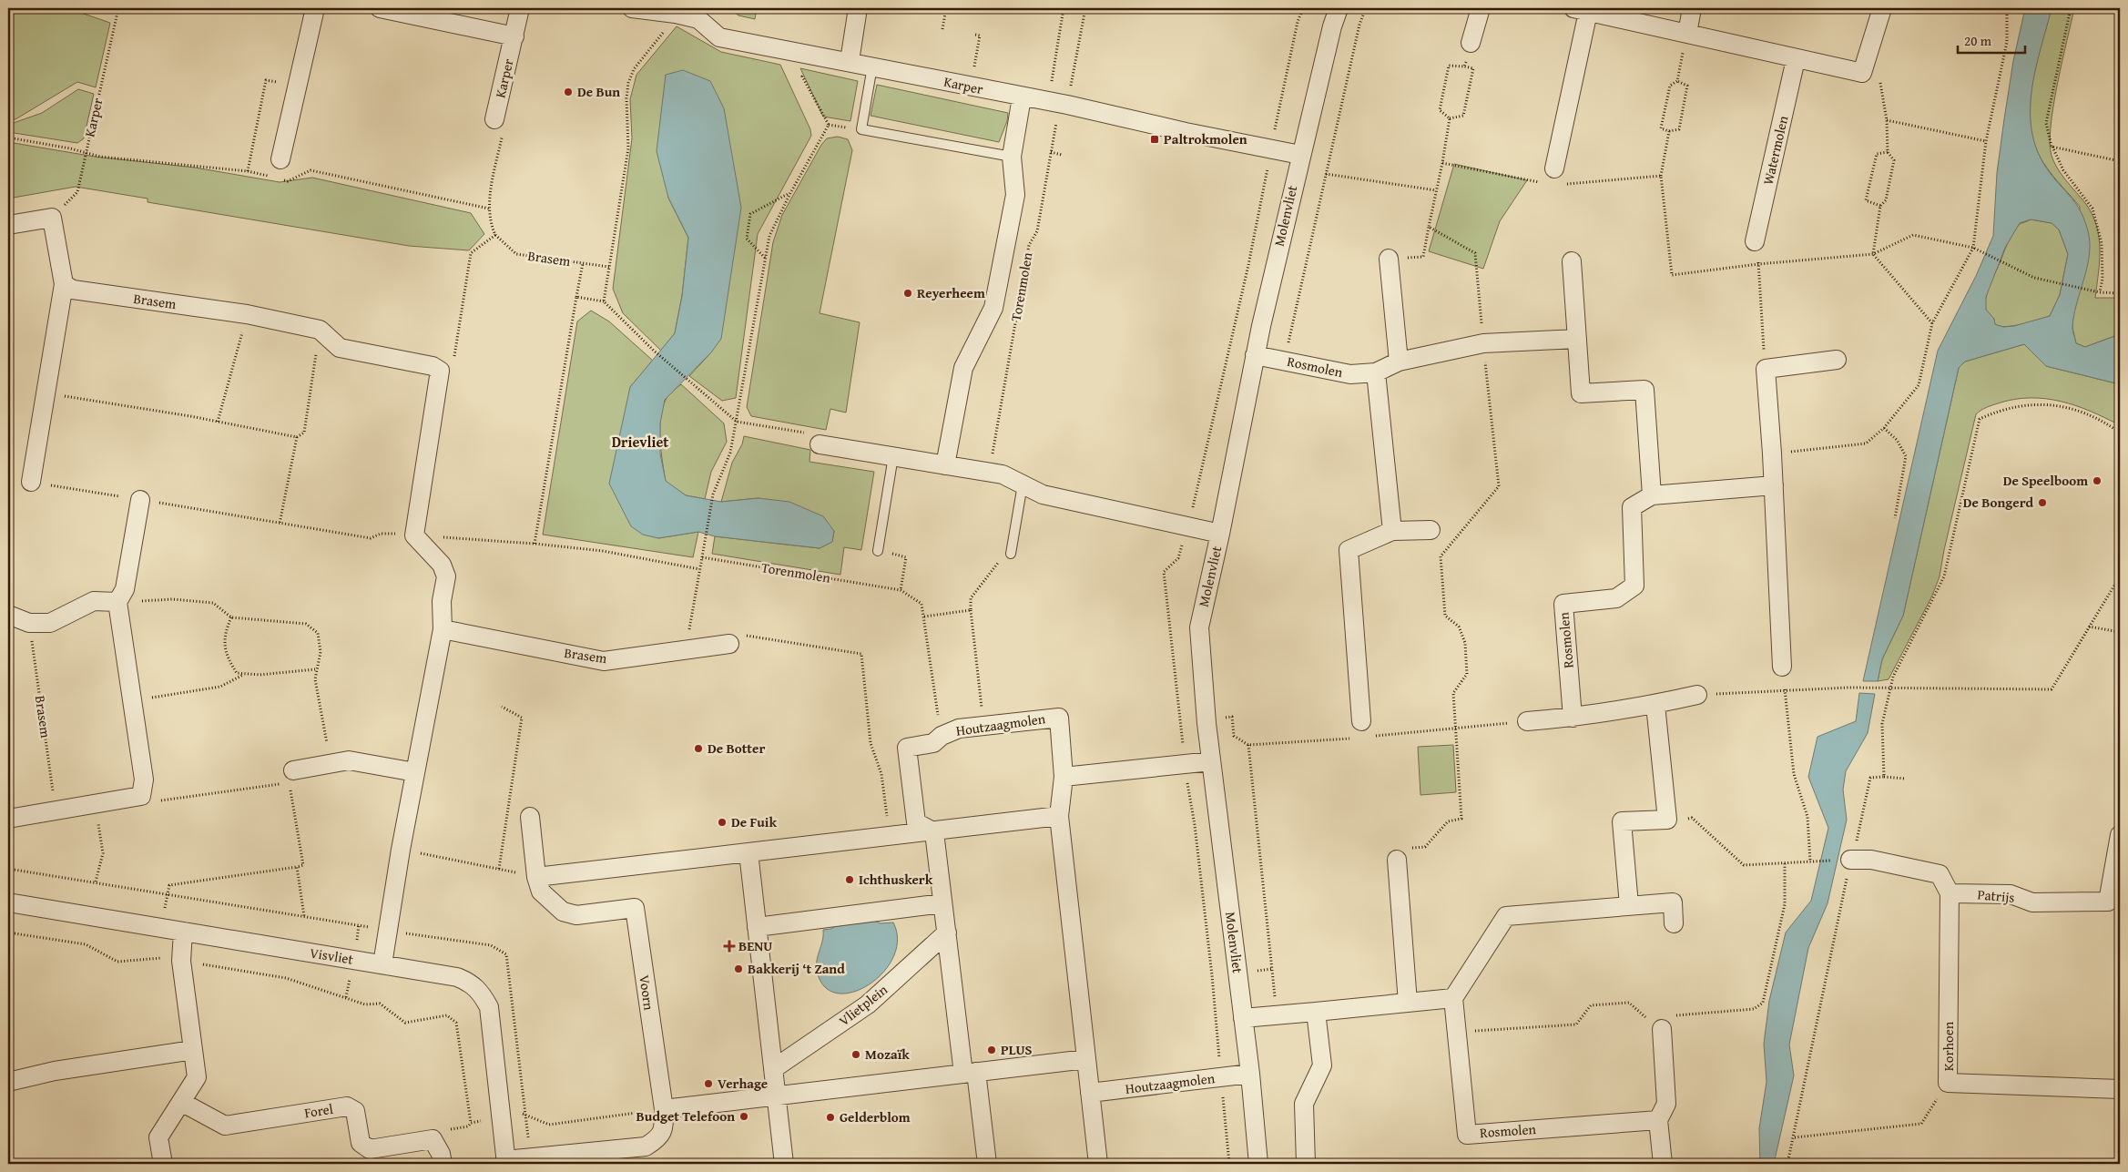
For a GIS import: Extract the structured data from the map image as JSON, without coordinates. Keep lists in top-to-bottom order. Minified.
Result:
{"streets":{"street":["Karper","Watermolen","Molenvliet","Brasem","Torenmolen","Rosmolen","Houtzaagmolen","Patrijs","Visvliet","Voorn","Vlietplein","Korhoen","Forel"]},"crossings":[["Karper","Molenvliet"],["Karper","Torenmolen"],["Molenvliet","Rosmolen"],["Molenvliet","Houtzaagmolen"],["Torenmolen","Houtzaagmolen"],["Patrijs","Korhoen"],["Visvliet","Voorn"]],"districts":["Drievliet"],"places":{"other":["De Bun","Reyerheem","De Speelboom","De Bongerd","De Botter","De Fuik","Ichthuskerk","Bakkerij ‘t Zand","PLUS","Mozaïk","Verhage","Budget Telefoon","Gelderblom"],"transit":["Paltrokmolen"],"health":["BENU"]},"scale_bar":"20 m"}
